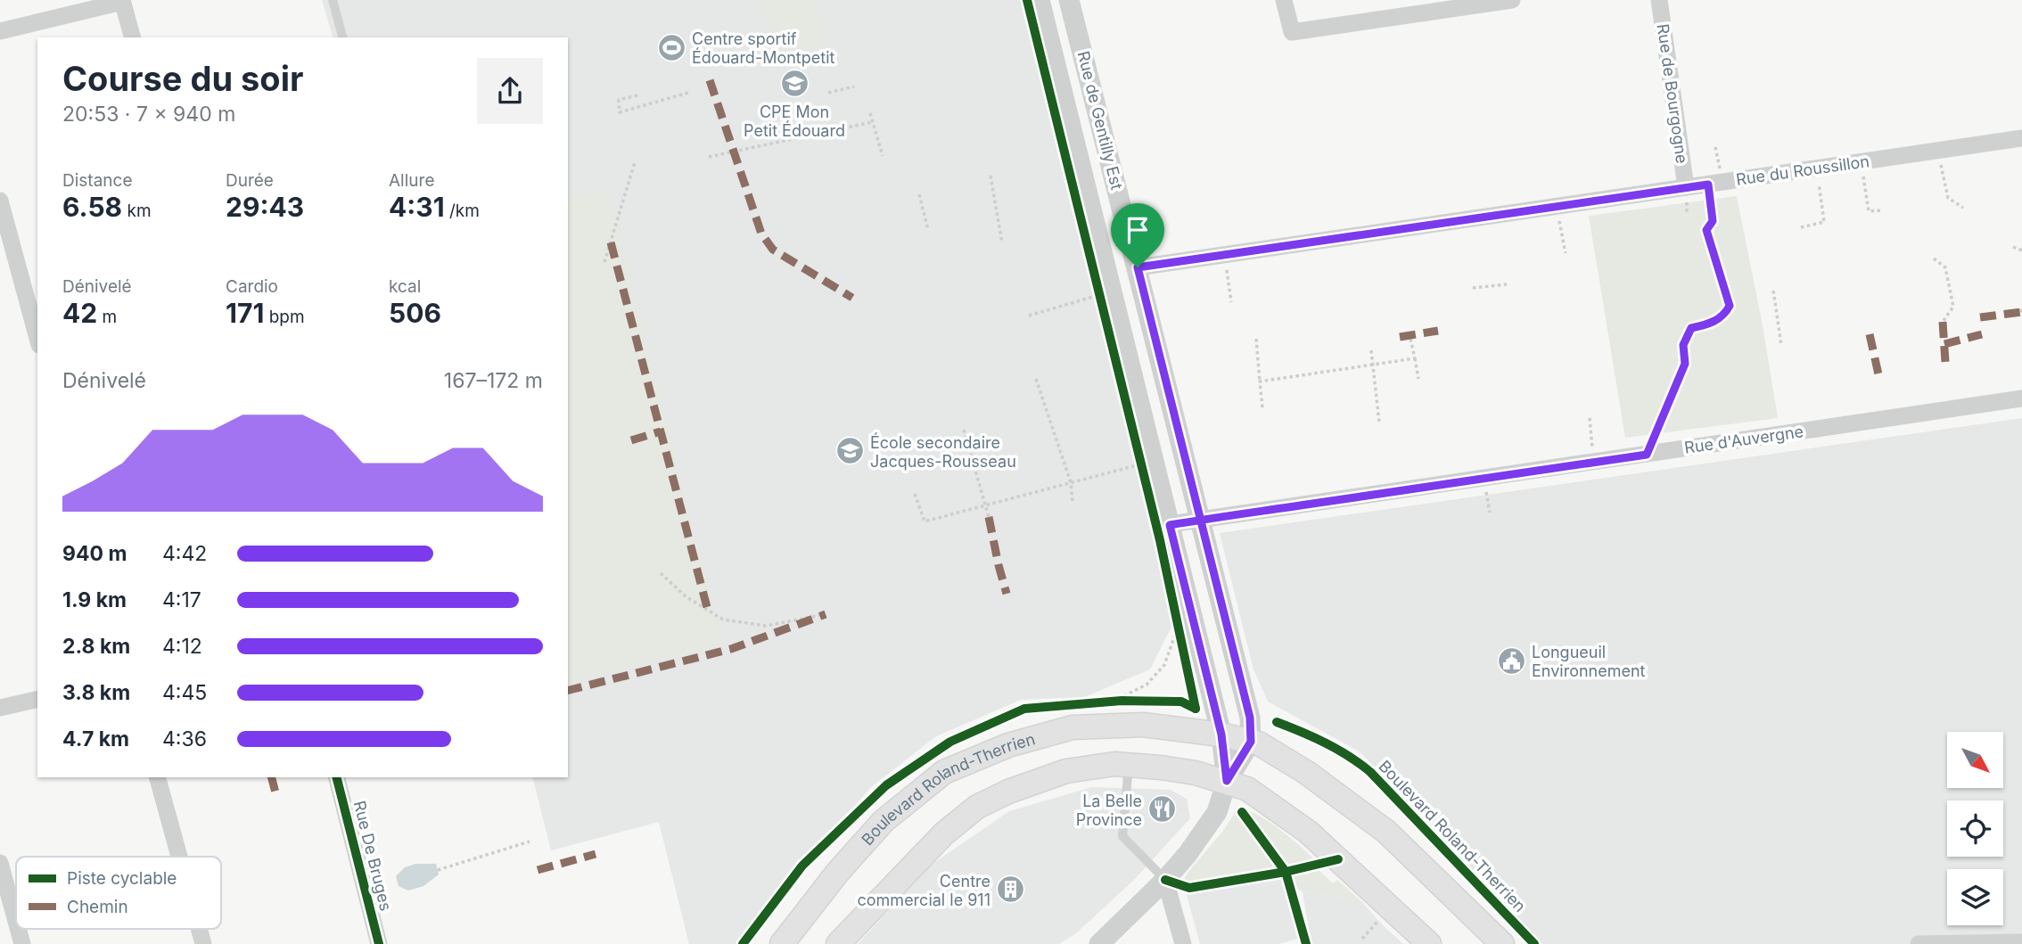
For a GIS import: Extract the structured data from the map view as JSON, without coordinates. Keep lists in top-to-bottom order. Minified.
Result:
{"streets":{"main road":["Boulevard Roland-Therrien"],"street":["Rue de Bourgogne","Rue de Gentilly Est","Rue du Roussillon","Rue d'Auvergne","Rue De Bruges"]},"crossings":[["Rue de Bourgogne","Rue du Roussillon"],["Rue de Gentilly Est","Rue du Roussillon"],["Rue de Gentilly Est","Rue d'Auvergne"],["Rue de Gentilly Est","Boulevard Roland-Therrien"]],"places":{"sports":["Centre sportif Édouard-Montpetit"],"school or university":["CPE Mon Petit Édouard","École secondaire Jacques-Rousseau"],"public building":["Longueuil Environnement"],"restaurant":["La Belle Province"],"building":["Centre commercial le 911"]},"legend":["Piste cyclable","Chemin"],"north":"bottom right","page":{"heading":["Course du soir","20:53 · 7 × 940 m"],"stats":[["Distance","6.58 km"],["Durée","29:43"],["Allure","4:31 /km"],["Dénivelé","42 m"],["Cardio","171 bpm"],["kcal","506"]],"chart":["Dénivelé","167–172 m"],"list":[{"name":"940 m","note":"4:42"},{"name":"1.9 km","note":"4:17"},{"name":"2.8 km","note":"4:12"},{"name":"3.8 km","note":"4:45"},{"name":"4.7 km","note":"4:36"}]}}
